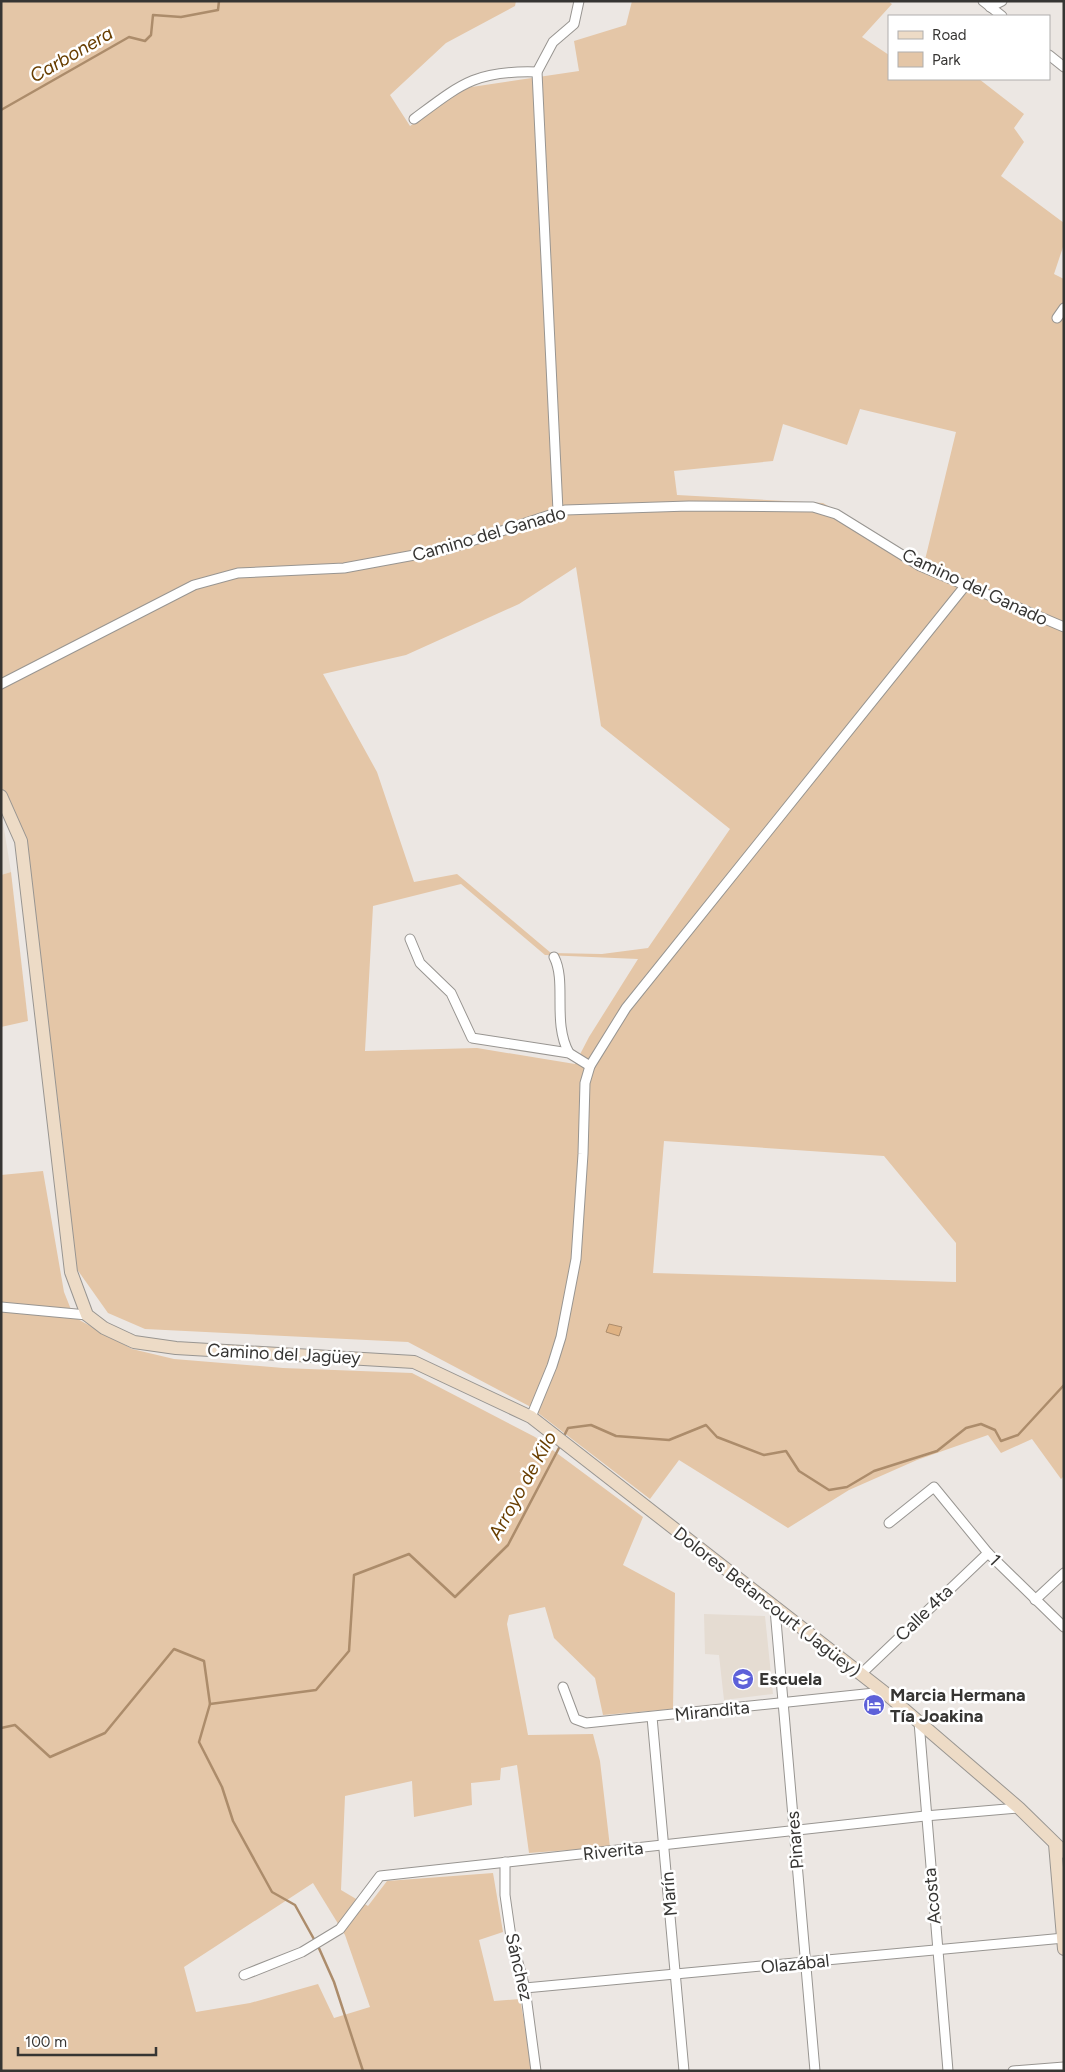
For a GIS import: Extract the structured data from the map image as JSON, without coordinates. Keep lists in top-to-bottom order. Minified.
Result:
{"streets":{"street":["Camino del Ganado","Camino del Jagüey","1","Dolores Betancourt (Jagüey)","Calle 4ta","Mirandita","Pinares","Riverita","Marín","Acosta","Olazábal","Sánchez"]},"crossings":[["Camino del Jagüey","Dolores Betancourt (Jagüey)"],["1","Calle 4ta"],["Dolores Betancourt (Jagüey)","Calle 4ta"],["Dolores Betancourt (Jagüey)","Mirandita"],["Dolores Betancourt (Jagüey)","Pinares"],["Dolores Betancourt (Jagüey)","Riverita"],["Dolores Betancourt (Jagüey)","Acosta"],["Mirandita","Pinares"],["Mirandita","Marín"],["Pinares","Riverita"],["Pinares","Olazábal"],["Riverita","Marín"],["Riverita","Acosta"],["Riverita","Sánchez"],["Marín","Olazábal"],["Acosta","Olazábal"],["Olazábal","Sánchez"]],"water":["Carbonera","Arroyo de Kilo"],"places":{"school or university":["Escuela"],"hotel":["Marcia Hermana Tía Joakina"]},"legend":["Road","Park"],"scale_bar":"100 m"}
